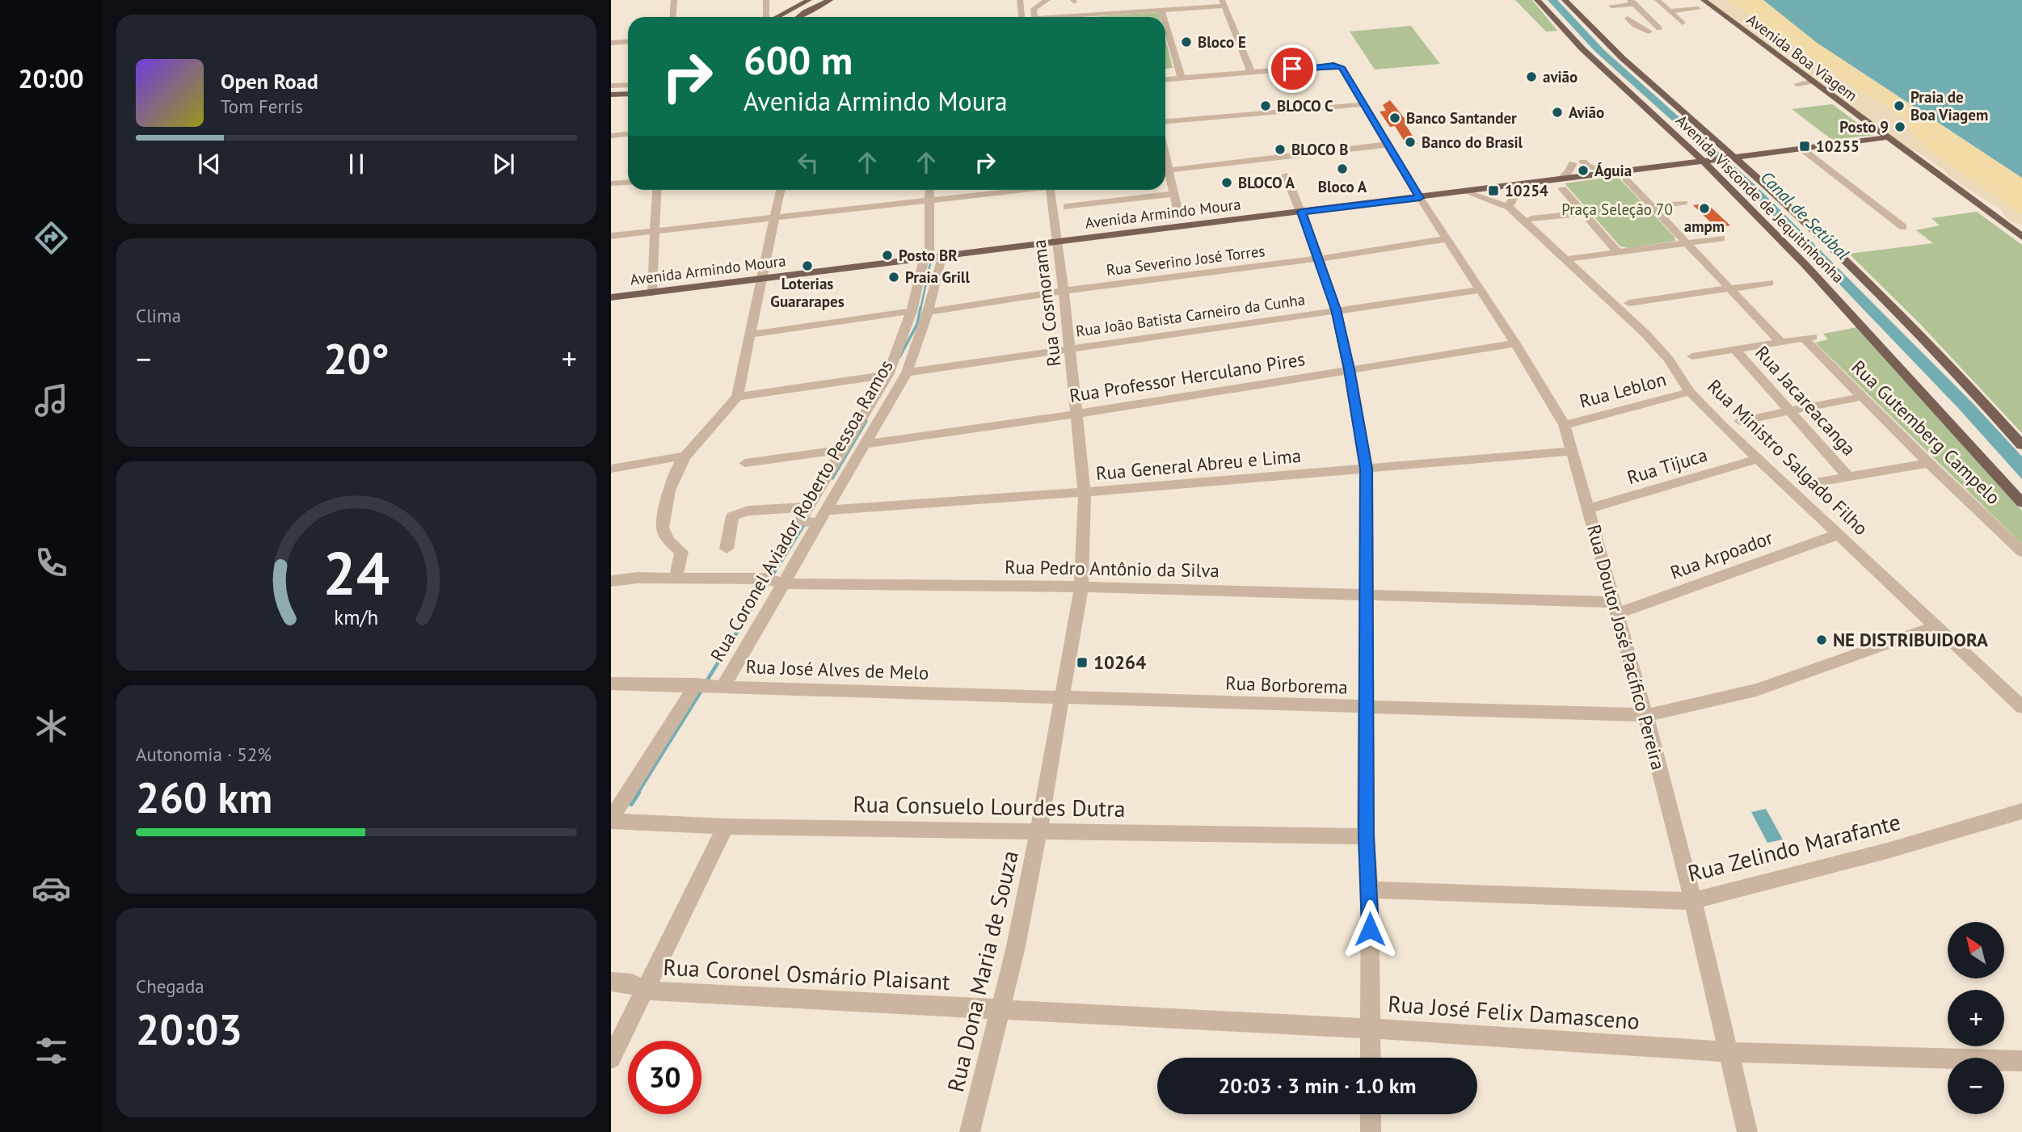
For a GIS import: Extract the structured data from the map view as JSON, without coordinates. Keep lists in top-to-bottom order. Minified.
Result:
{"streets":{"main road":["Avenida Boa Viagem","Avenida Visconde de Jequitinhonha","Avenida Armindo Moura"],"street":["Rua Severino José Torres","Rua Cosmorama","Rua João Batista Carneiro da Cunha","Rua Professor Herculano Pires","Rua Leblon","Rua Jacareacanga","Rua Gutemberg Campelo","Rua Ministro Salgado Filho","Rua General Abreu e Lima","Rua Tijuca","Rua Coronel Aviador Roberto Pessoa Ramos","Rua Arpoador","Rua Pedro Antônio da Silva","Rua Doutor José Pacífico Pereira","Rua José Alves de Melo","Rua Borborema","Rua Consuelo Lourdes Dutra","Rua Zelindo Marafante","Rua Dona Maria de Souza","Rua Coronel Osmário Plaisant","Rua José Felix Damasceno"]},"crossings":[["Avenida Boa Viagem","Avenida Armindo Moura"],["Avenida Visconde de Jequitinhonha","Avenida Armindo Moura"],["Avenida Armindo Moura","Rua Cosmorama"],["Avenida Armindo Moura","Rua Ministro Salgado Filho"],["Avenida Armindo Moura","Rua Coronel Aviador Roberto Pessoa Ramos"],["Avenida Armindo Moura","Rua Doutor José Pacífico Pereira"],["Rua Severino José Torres","Rua Cosmorama"],["Rua Severino José Torres","Rua Coronel Aviador Roberto Pessoa Ramos"],["Rua Severino José Torres","Rua Doutor José Pacífico Pereira"],["Rua Cosmorama","Rua João Batista Carneiro da Cunha"],["Rua Cosmorama","Rua Professor Herculano Pires"],["Rua Cosmorama","Rua General Abreu e Lima"],["Rua Cosmorama","Rua Pedro Antônio da Silva"],["Rua Cosmorama","Rua Dona Maria de Souza"],["Rua João Batista Carneiro da Cunha","Rua Coronel Aviador Roberto Pessoa Ramos"],["Rua João Batista Carneiro da Cunha","Rua Doutor José Pacífico Pereira"],["Rua Professor Herculano Pires","Rua Coronel Aviador Roberto Pessoa Ramos"],["Rua Professor Herculano Pires","Rua Doutor José Pacífico Pereira"],["Rua Leblon","Rua Ministro Salgado Filho"],["Rua Leblon","Rua Doutor José Pacífico Pereira"],["Rua Ministro Salgado Filho","Rua Tijuca"],["Rua Ministro Salgado Filho","Rua Arpoador"],["Rua Ministro Salgado Filho","Rua Borborema"],["Rua General Abreu e Lima","Rua Coronel Aviador Roberto Pessoa Ramos"],["Rua General Abreu e Lima","Rua Doutor José Pacífico Pereira"],["Rua Tijuca","Rua Doutor José Pacífico Pereira"],["Rua Coronel Aviador Roberto Pessoa Ramos","Rua Pedro Antônio da Silva"],["Rua Coronel Aviador Roberto Pessoa Ramos","Rua José Alves de Melo"],["Rua Coronel Aviador Roberto Pessoa Ramos","Rua Consuelo Lourdes Dutra"],["Rua Arpoador","Rua Pedro Antônio da Silva"],["Rua Arpoador","Rua Doutor José Pacífico Pereira"],["Rua Pedro Antônio da Silva","Rua Doutor José Pacífico Pereira"],["Rua Pedro Antônio da Silva","Rua Dona Maria de Souza"],["Rua Doutor José Pacífico Pereira","Rua Borborema"],["Rua Doutor José Pacífico Pereira","Rua Zelindo Marafante"],["Rua Doutor José Pacífico Pereira","Rua José Felix Damasceno"],["Rua José Alves de Melo","Rua Borborema"],["Rua José Alves de Melo","Rua Dona Maria de Souza"],["Rua Borborema","Rua Dona Maria de Souza"],["Rua Consuelo Lourdes Dutra","Rua Dona Maria de Souza"],["Rua Dona Maria de Souza","Rua Coronel Osmário Plaisant"],["Rua Dona Maria de Souza","Rua José Felix Damasceno"],["Rua Coronel Osmário Plaisant","Rua José Felix Damasceno"]],"water":["Canal de Setúbal"],"parks":["Praça Seleção 70"],"places":{"other":["Bloco E","avião","BLOCO C","Praia de Boa Viagem","Avião","Banco Santander","Posto 9","Banco do Brasil","BLOCO B","Bloco A","Águia","BLOCO A","ampm","Posto BR","Loterias Guararapes","Praia Grill","NE DISTRIBUIDORA"],"transit":["10255","10254","10264"]},"north":"top left","page":{"tabs":"20:00","turn":["600 m","Avenida Armindo Moura"],"song":["Open Road","Tom Ferris"],"tile":["Clima",["Autonomia · 52%","260 km"],["Chegada","20:03"]],"heat":["−","20°","+"],"map_buttons":["+","−"],"limit":"30","trip":"20:03 · 3 min · 1.0 km","gauge":["24","km/h"]}}
